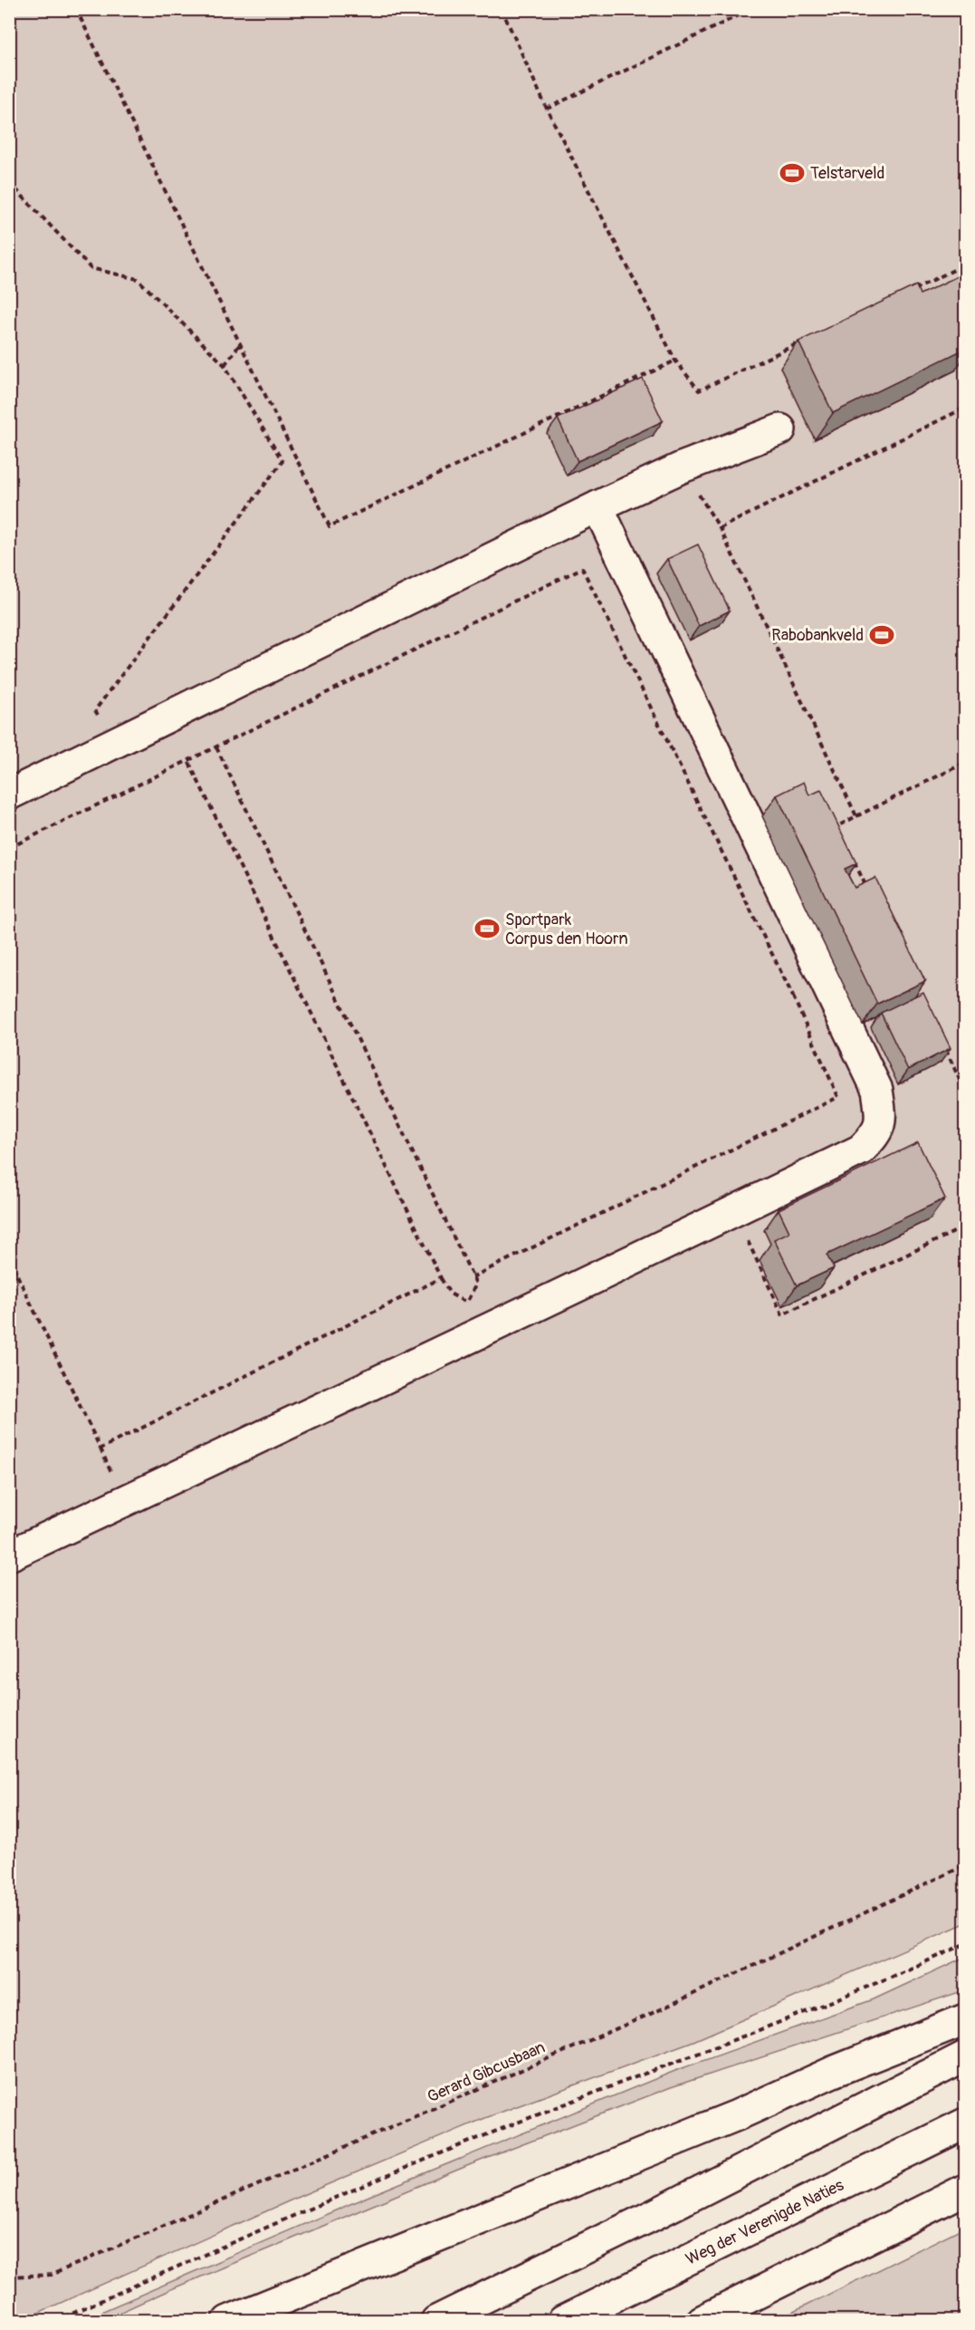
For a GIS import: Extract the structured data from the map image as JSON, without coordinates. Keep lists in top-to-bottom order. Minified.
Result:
{"streets":{"main road":["Weg der Verenigde Naties"],"path":["Gerard Gibcusbaan"]},"places":{"sports":["Telstarveld","Rabobankveld","Sportpark Corpus den Hoorn"]}}
